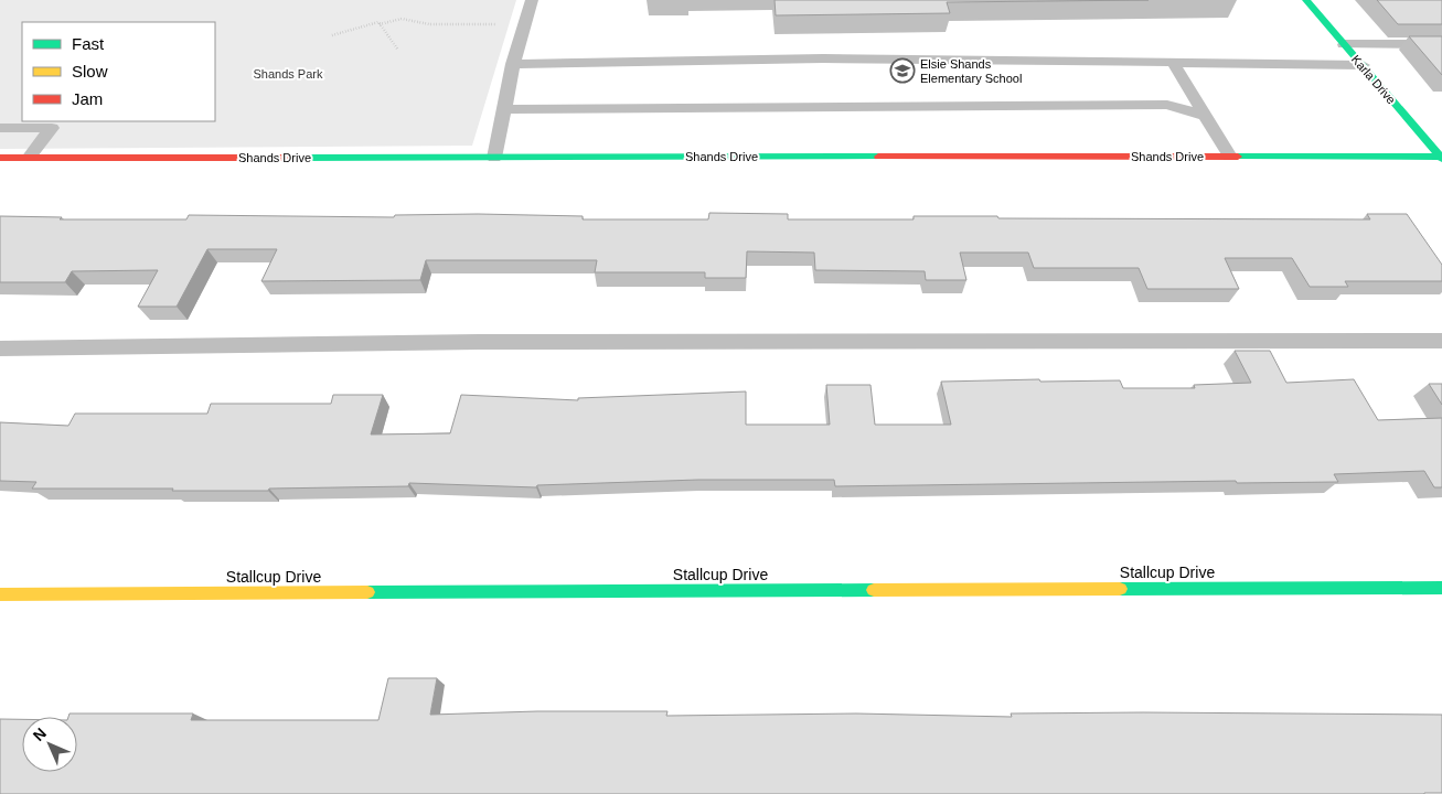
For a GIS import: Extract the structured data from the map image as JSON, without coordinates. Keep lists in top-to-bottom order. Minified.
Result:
{"streets":{"street":["Karla Drive","Shands Drive","Stallcup Drive"]},"crossings":[["Karla Drive","Shands Drive"]],"parks":["Shands Park"],"places":{"school or university":["Elsie Shands Elementary School"]},"legend":["Fast","Slow","Jam"],"north":"top left"}
